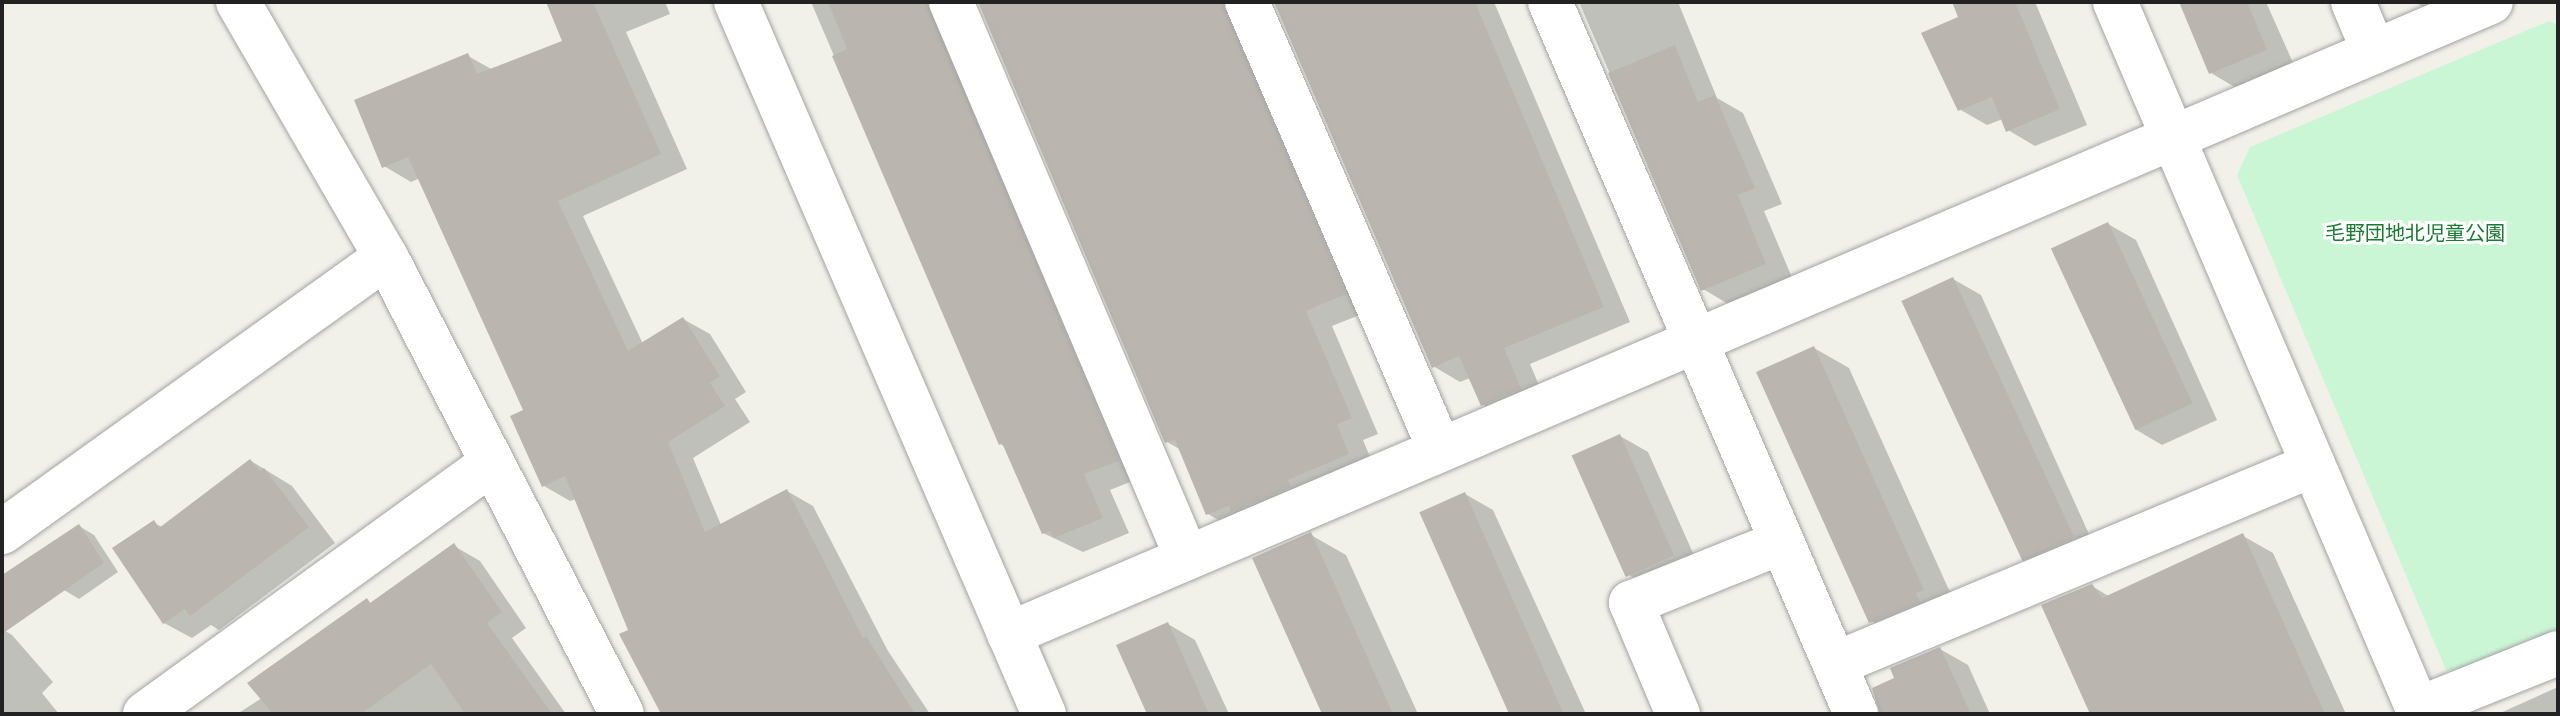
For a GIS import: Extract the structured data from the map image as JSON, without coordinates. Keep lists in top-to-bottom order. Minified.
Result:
{"parks":["毛野団地北児童公園"]}
